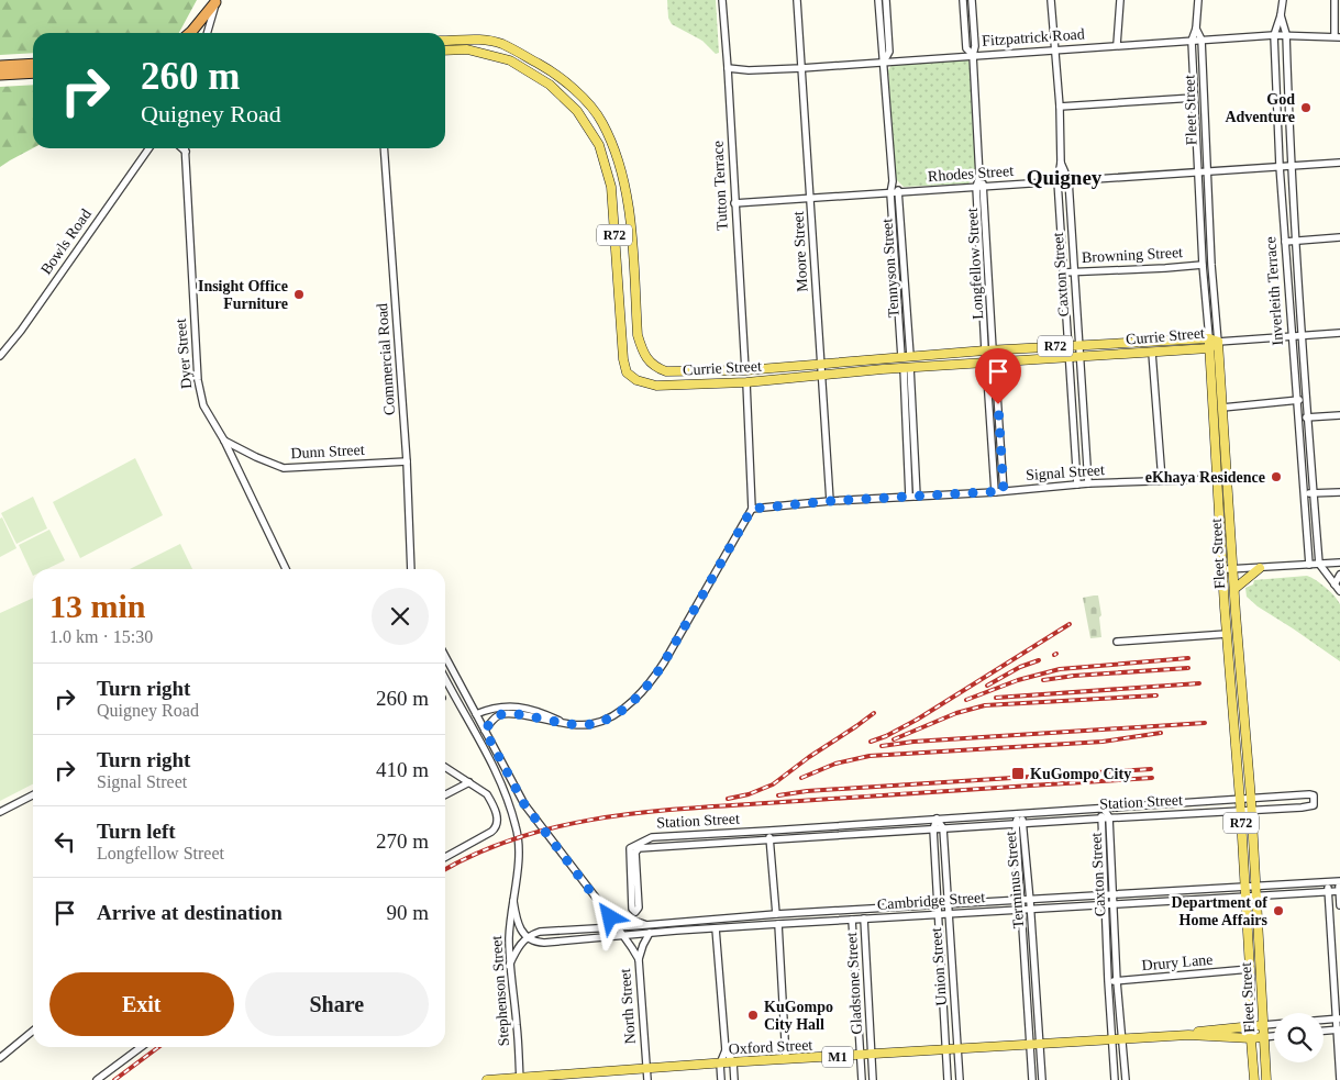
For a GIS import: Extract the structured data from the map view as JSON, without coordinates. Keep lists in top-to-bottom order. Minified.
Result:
{"streets":{"main road":["Fleet Street","R72","Currie Street","Oxford Street","M1"],"street":["Fitzpatrick Road","Rhodes Street","Tutton Terrace","Bowls Road","Moore Street","Browning Street","Longfellow Street","Tennyson Street","Caxton Street","Inverleith Terrace","Dyer Street","Commercial Road","Dunn Street","Signal Street","Station Street","Terminus Street","Cambridge Street","Drury Lane","Union Street","Gladstone Street","Stephenson Street","North Street"]},"crossings":[["Fitzpatrick Road","Fleet Street"],["Fitzpatrick Road","Tutton Terrace"],["Fitzpatrick Road","Moore Street"],["Fitzpatrick Road","Longfellow Street"],["Fitzpatrick Road","Tennyson Street"],["Fitzpatrick Road","Caxton Street"],["Fitzpatrick Road","Inverleith Terrace"],["Fleet Street","Rhodes Street"],["Fleet Street","Browning Street"],["Fleet Street","Currie Street"],["Fleet Street","Signal Street"],["Fleet Street","Station Street"],["Fleet Street","Cambridge Street"],["Fleet Street","Drury Lane"],["Fleet Street","Oxford Street"],["Rhodes Street","Tutton Terrace"],["Rhodes Street","Moore Street"],["Rhodes Street","Longfellow Street"],["Rhodes Street","Tennyson Street"],["Rhodes Street","Caxton Street"],["Rhodes Street","Inverleith Terrace"],["Tutton Terrace","Currie Street"],["Moore Street","Currie Street"],["Moore Street","Signal Street"],["Browning Street","Caxton Street"],["Longfellow Street","Currie Street"],["Tennyson Street","Currie Street"],["Caxton Street","Currie Street"],["Caxton Street","Signal Street"],["Caxton Street","Station Street"],["Caxton Street","Cambridge Street"],["Caxton Street","Drury Lane"],["Caxton Street","Oxford Street"],["Inverleith Terrace","Currie Street"],["Dyer Street","Dunn Street"],["Commercial Road","Dunn Street"],["Station Street","Terminus Street"],["Station Street","Union Street"],["Terminus Street","Cambridge Street"],["Terminus Street","Oxford Street"],["Cambridge Street","Union Street"],["Cambridge Street","Gladstone Street"],["Cambridge Street","North Street"],["Union Street","Oxford Street"],["Gladstone Street","Oxford Street"],["Stephenson Street","Oxford Street"],["North Street","Oxford Street"]],"districts":["Quigney"],"places":{"other":["God Adventure","Insight Office Furniture","eKhaya Residence","Department of Home Affairs","KuGompo City Hall"],"transit":["KuGompo City"]},"page":{"turn":["260 m","Quigney Road"],"heading":["13 min","1.0 km · 15:30"],"list":[{"name":"Turn right","note":"Quigney Road","value":"260 m"},{"name":"Turn right","note":"Signal Street","value":"410 m"},{"name":"Turn left","note":"Longfellow Street","value":"270 m"},{"name":"Arrive at destination","value":"90 m"}],"buttons":["Exit","Share"]}}
